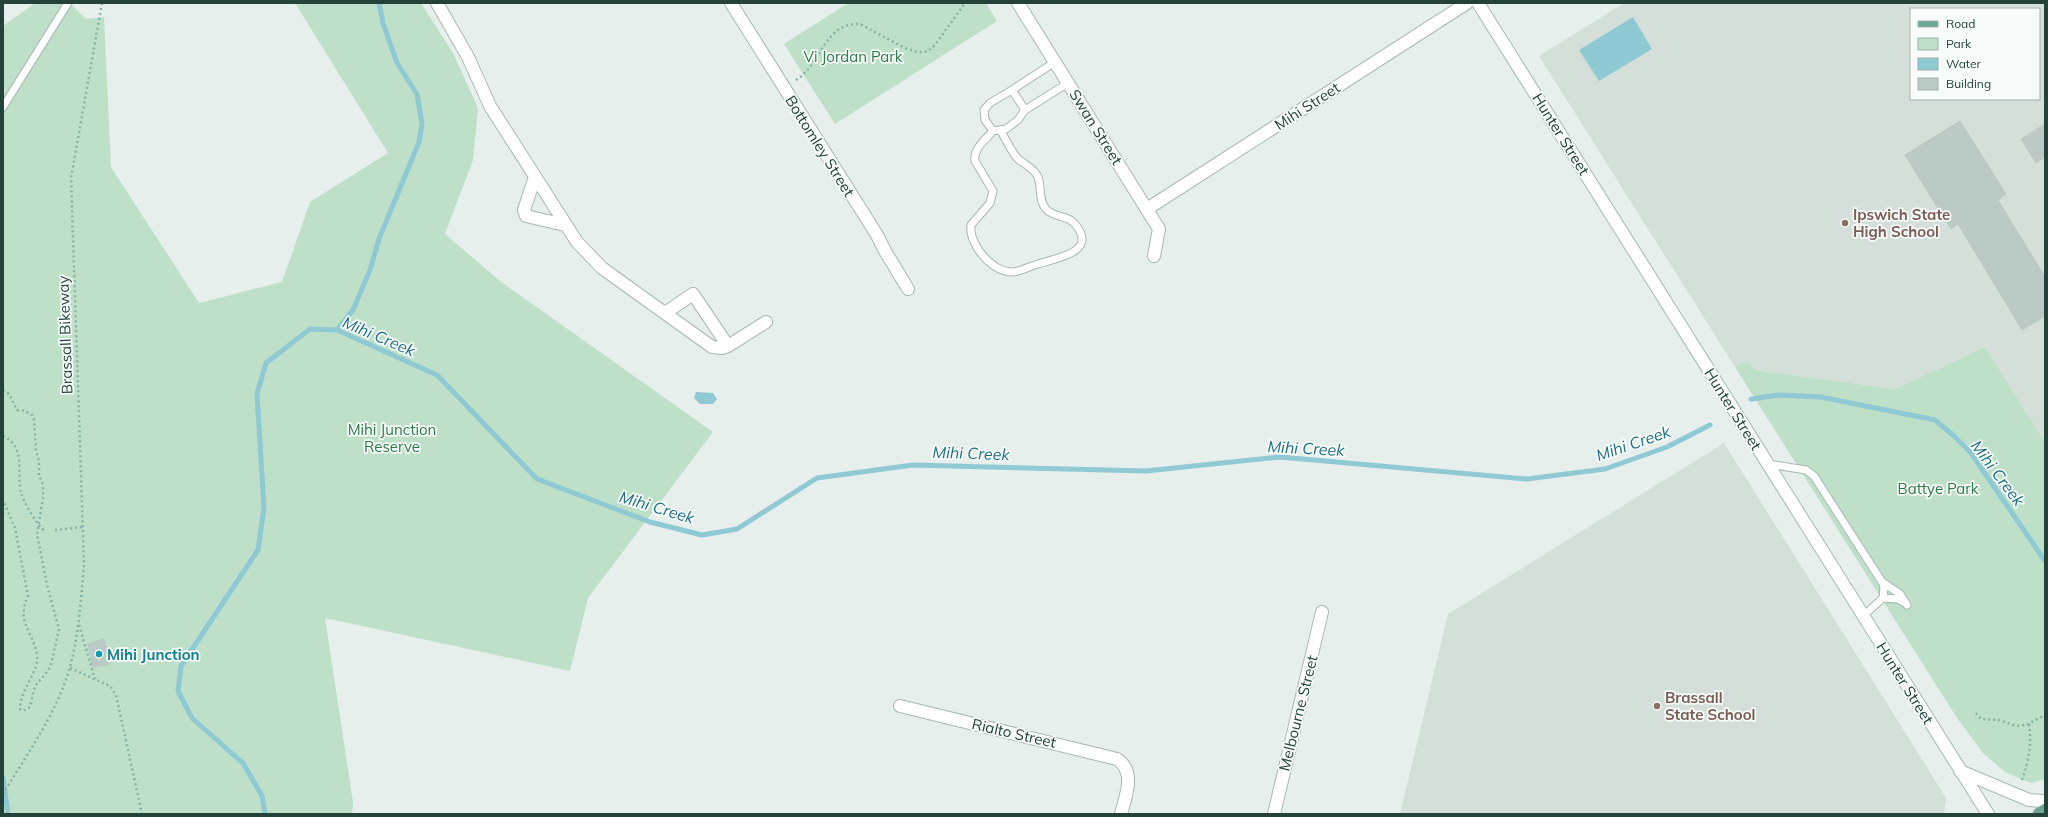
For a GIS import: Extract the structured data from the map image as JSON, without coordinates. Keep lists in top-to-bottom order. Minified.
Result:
{"streets":{"street":["Mihi Street","Swan Street","Hunter Street","Bottomley Street","Melbourne Street","Rialto Street"],"path":["Brassall Bikeway"]},"crossings":[["Mihi Street","Swan Street"]],"water":["Mihi Creek"],"parks":["Vi Jordan Park","Mihi Junction Reserve","Battye Park"],"places":["Ipswich State High School","Mihi Junction","Brassall State School"],"legend":["Road","Park","Water","Building"]}
